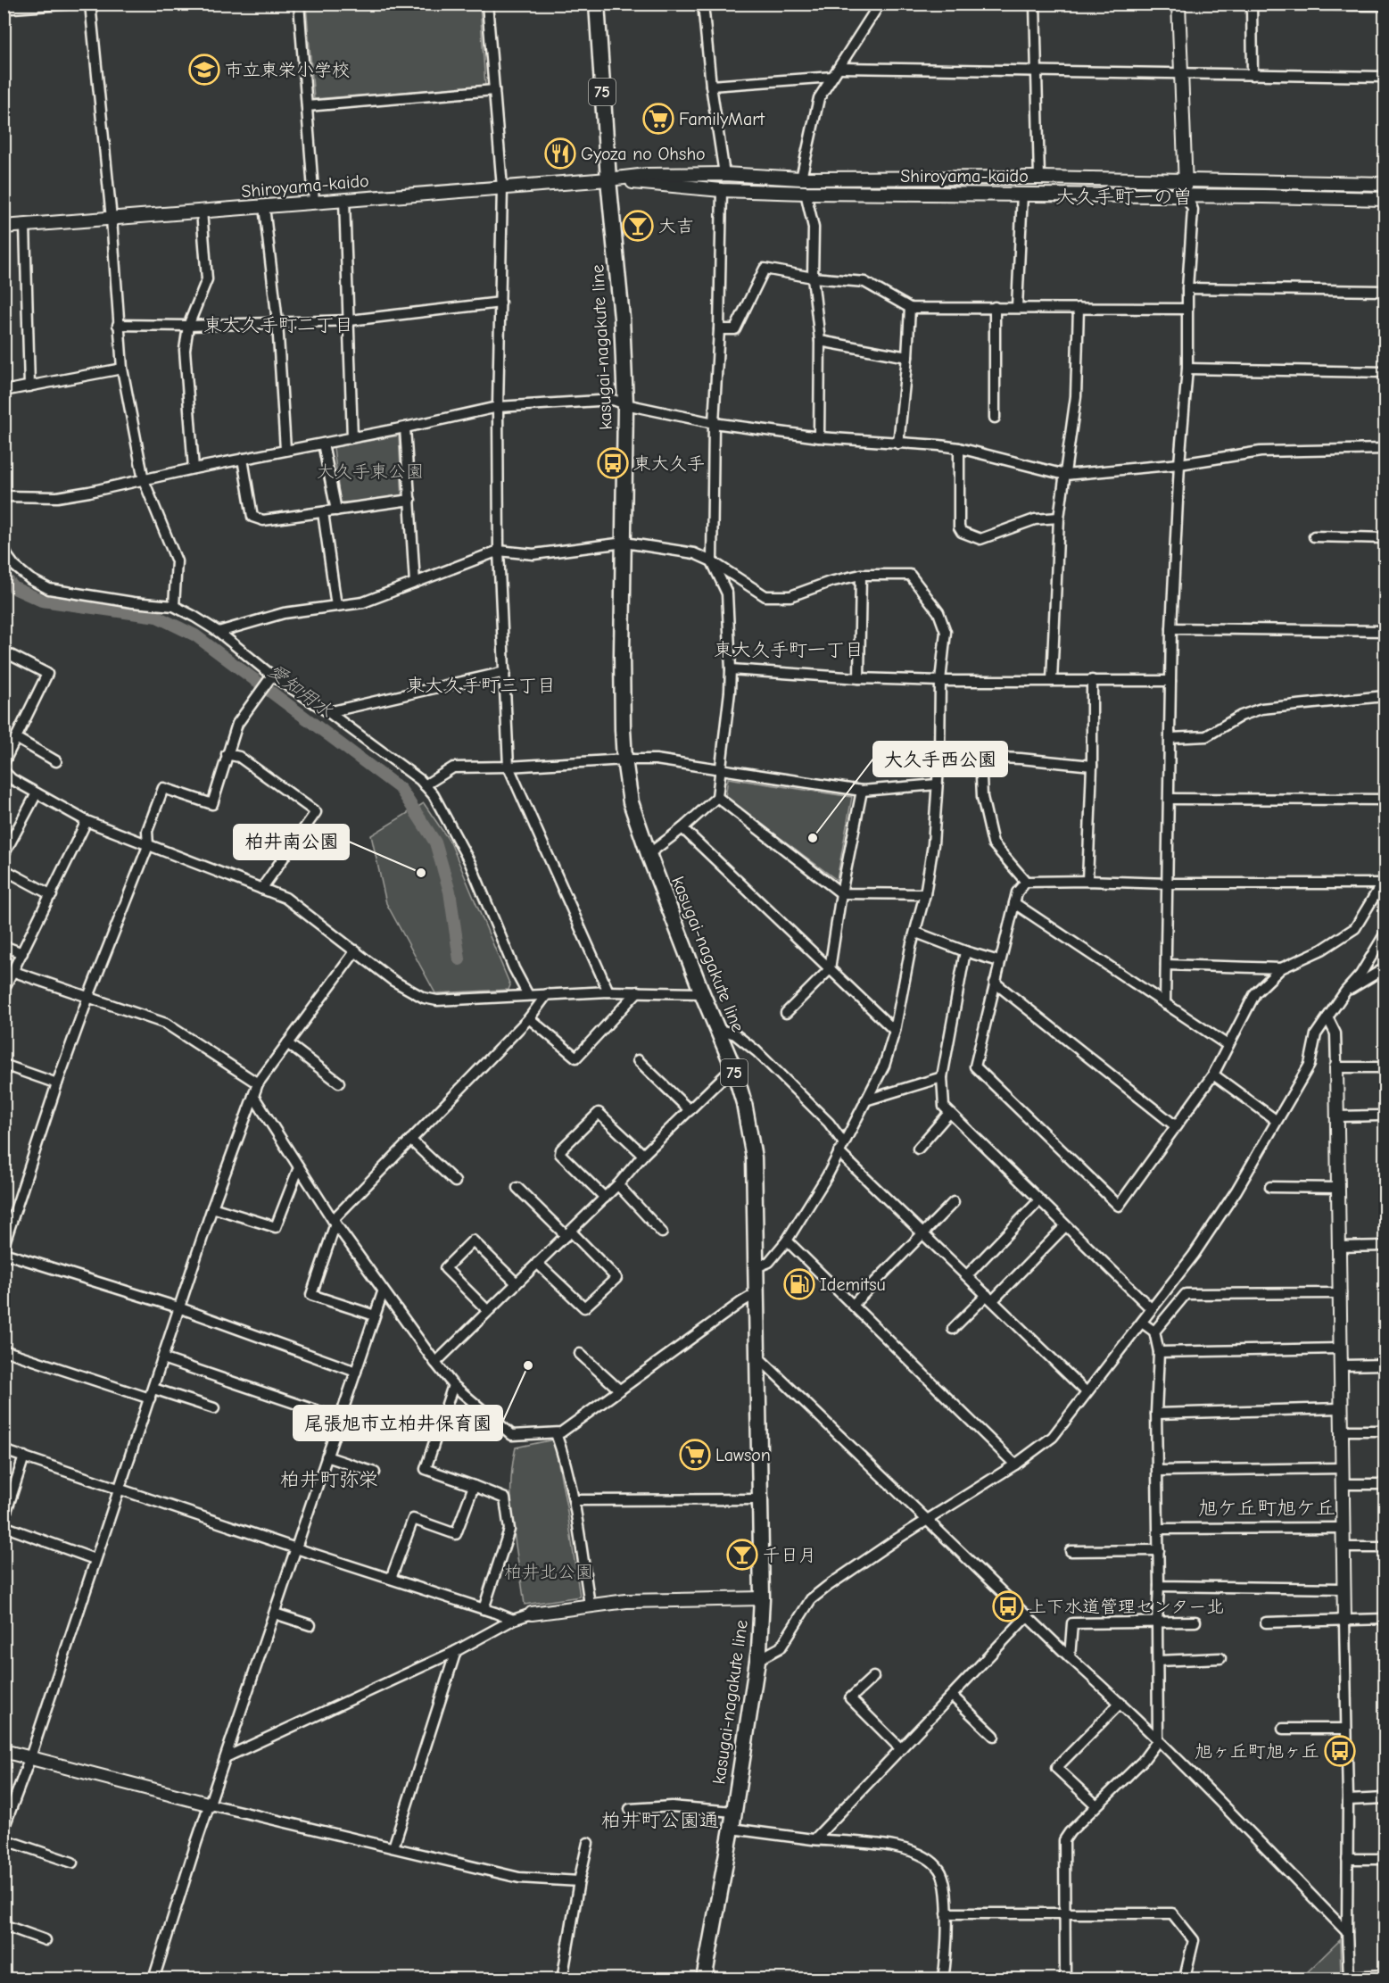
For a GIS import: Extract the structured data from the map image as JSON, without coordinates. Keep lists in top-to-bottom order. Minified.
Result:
{"streets":{"main road":["75","kasugai-nagakute line"],"street":["Shiroyama-kaido"]},"crossings":[["Shiroyama-kaido","kasugai-nagakute line"]],"districts":["大久手町一の曽","東大久手町二丁目","東大久手町一丁目","東大久手町三丁目","柏井町弥栄","旭ケ丘町旭ケ丘","柏井町公園通"],"water":["愛知用水"],"parks":["大久手東公園","柏井北公園"],"places":{"school or university":["市立東栄小学校"],"supermarket":["FamilyMart","Lawson"],"restaurant":["Gyoza no Ohsho"],"bar":["大吉","千日月"],"bus stop":["東大久手","上下水道管理センター北","旭ヶ丘町旭ヶ丘"],"other":["大久手西公園","柏井南公園","尾張旭市立柏井保育園"],"fuel station":["Idemitsu"]}}
